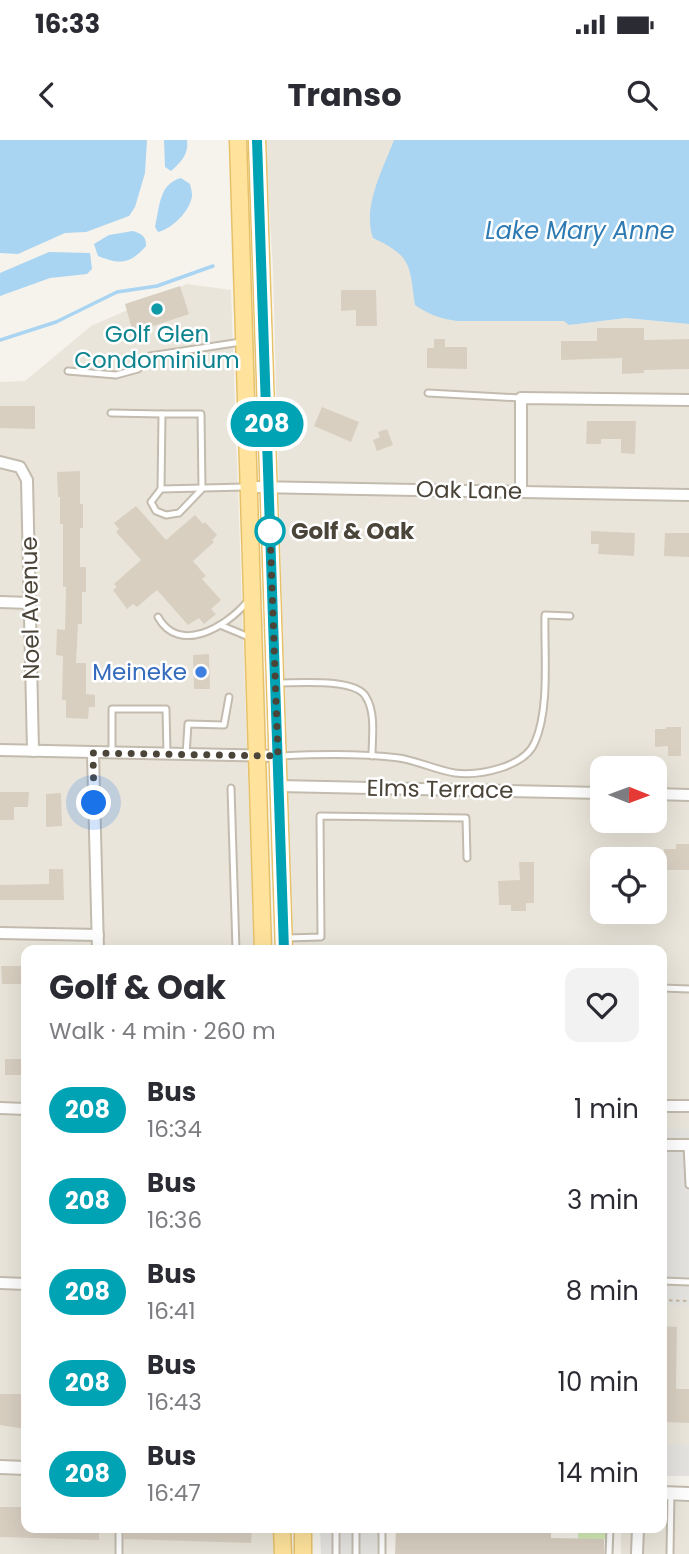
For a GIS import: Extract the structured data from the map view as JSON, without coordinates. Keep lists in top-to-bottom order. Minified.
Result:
{"streets":{"street":["Oak Lane","Noel Avenue","Elms Terrace"]},"water":["Lake Mary Anne"],"places":["Golf Glen Condominium","Golf & Oak","Meineke"],"lines":["bus line 208"],"north":"right","page":{"status":"16:33","header":"Transo","on_map":"208","heading":["Golf & Oak","Walk · 4 min · 260 m"],"list":[{"mark":"208","name":"Bus","note":"16:34","value":"1 min"},{"mark":"208","name":"Bus","note":"16:36","value":"3 min"},{"mark":"208","name":"Bus","note":"16:41","value":"8 min"},{"mark":"208","name":"Bus","note":"16:43","value":"10 min"},{"mark":"208","name":"Bus","note":"16:47","value":"14 min"}]}}
